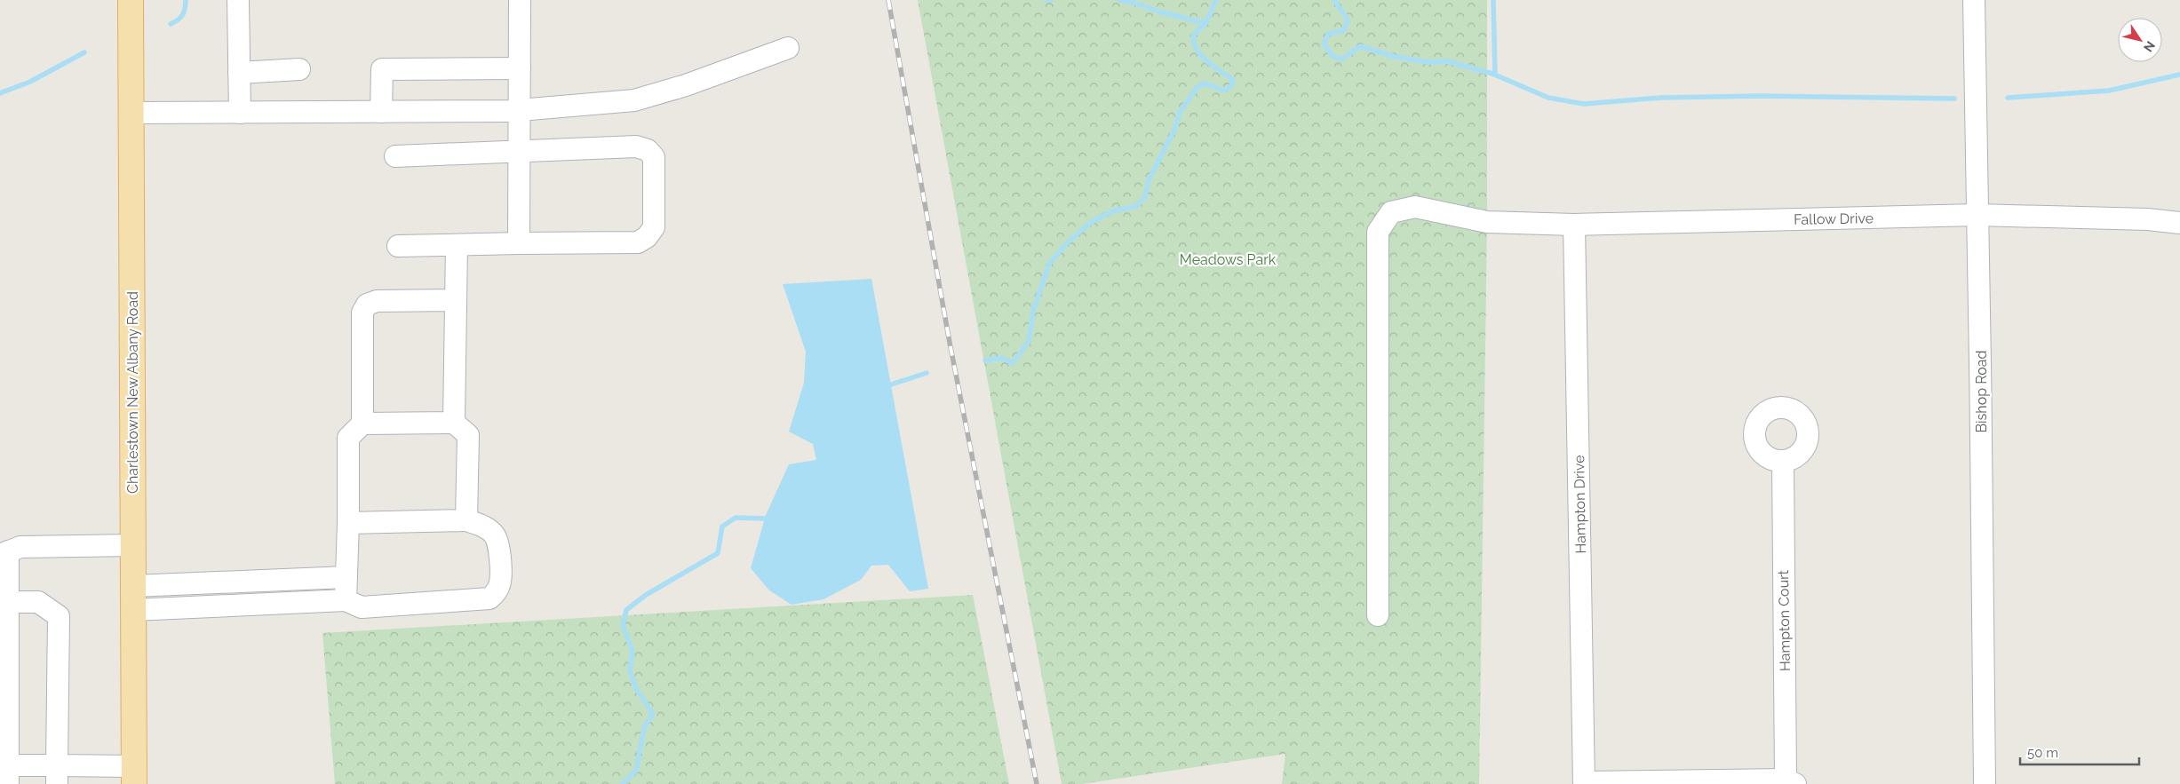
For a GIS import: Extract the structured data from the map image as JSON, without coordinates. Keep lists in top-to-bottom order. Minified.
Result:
{"streets":{"main road":["Charlestown New Albany Road"],"street":["Fallow Drive","Bishop Road","Hampton Drive","Hampton Court"]},"crossings":[["Fallow Drive","Bishop Road"],["Fallow Drive","Hampton Drive"],["Hampton Drive","Hampton Court"]],"parks":["Meadows Park"],"scale_bar":"50 m","north":"bottom right"}
